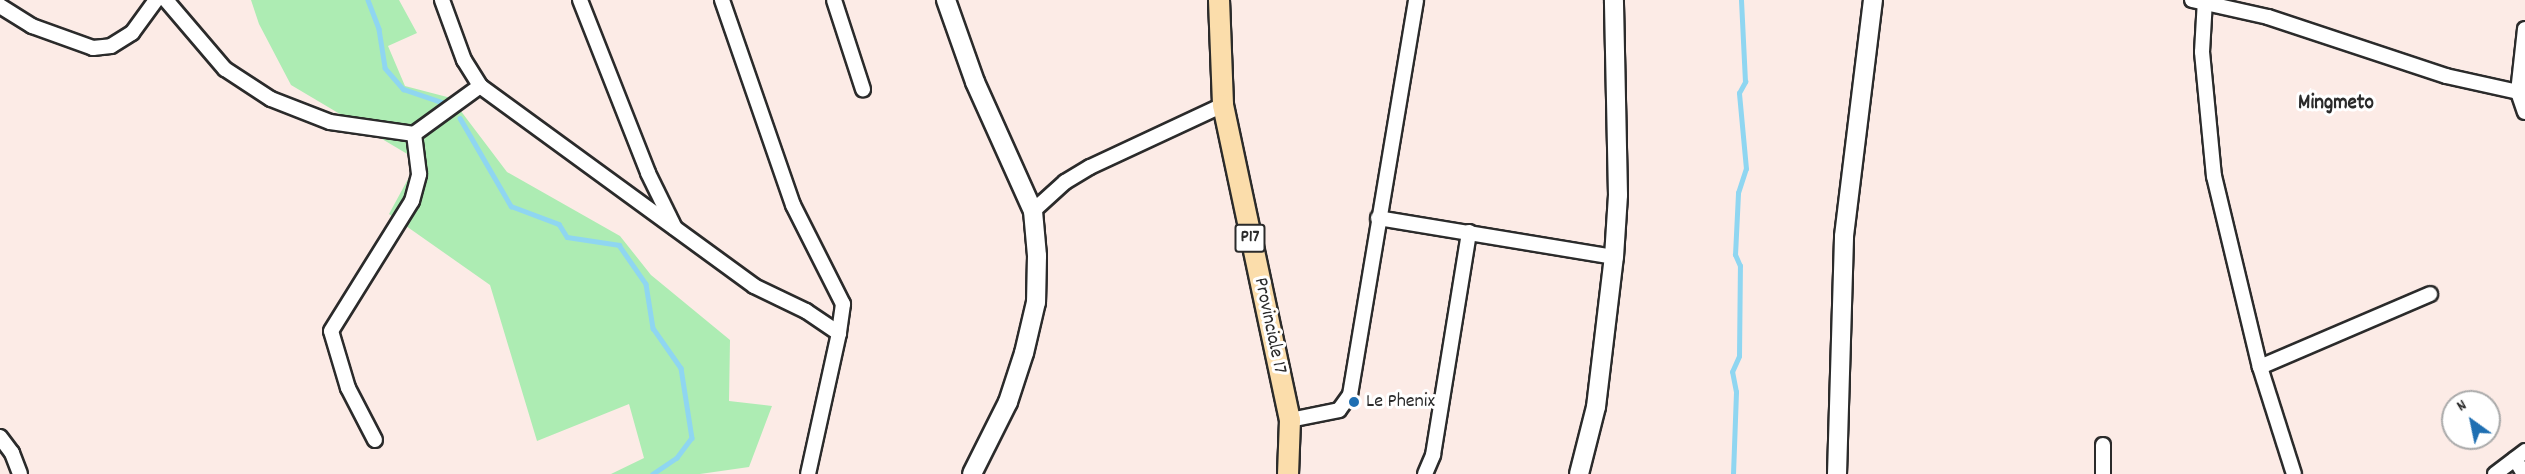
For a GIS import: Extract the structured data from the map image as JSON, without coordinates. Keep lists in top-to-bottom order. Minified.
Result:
{"streets":{"main road":["P17","Provinciale 17"]},"districts":["Mingmeto"],"places":["Le Phenix"],"north":"top left"}
